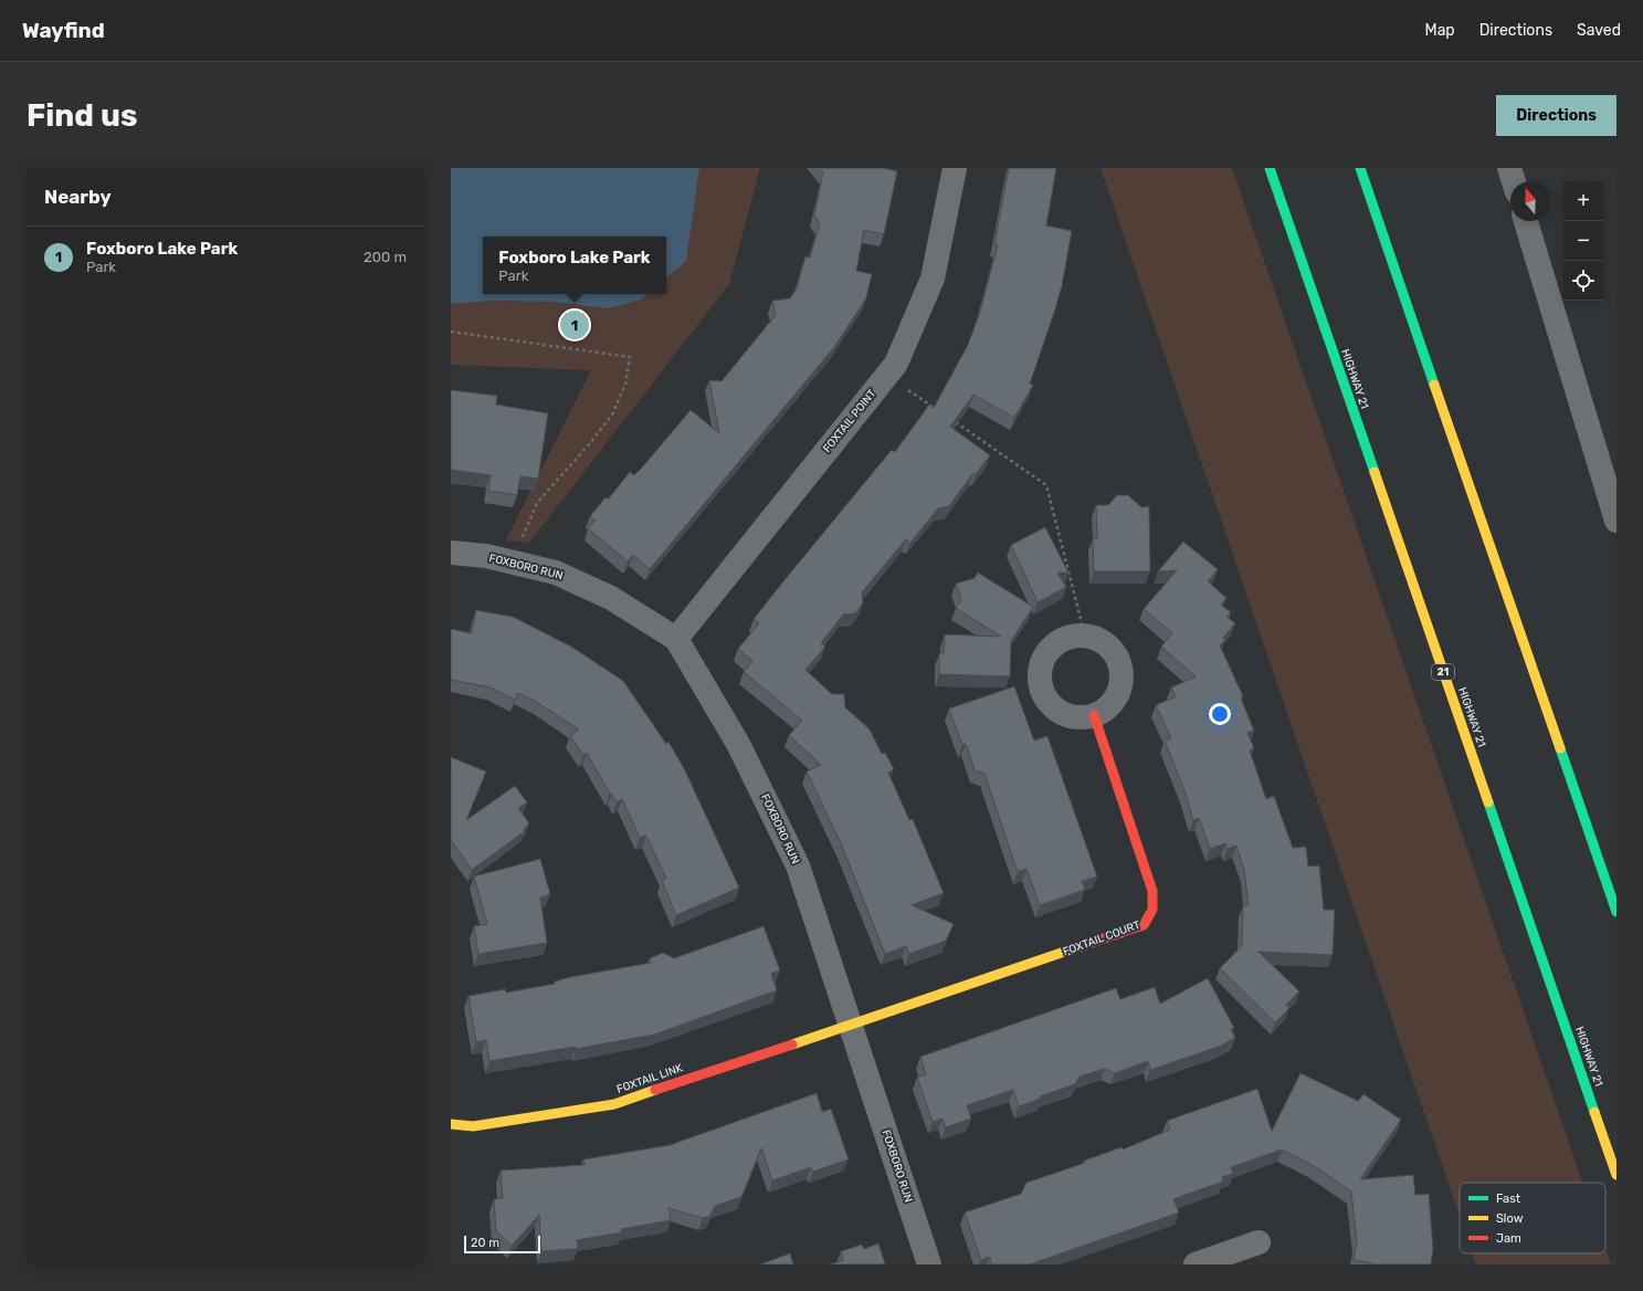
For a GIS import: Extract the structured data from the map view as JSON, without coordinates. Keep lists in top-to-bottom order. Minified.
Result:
{"streets":{"main road":["HIGHWAY 21","21","FOXTAIL COURT","FOXTAIL LINK"],"street":["FOXTAIL POINT","FOXBORO RUN"]},"crossings":[["FOXTAIL POINT","FOXBORO RUN"],["FOXBORO RUN","FOXTAIL COURT"],["FOXBORO RUN","FOXTAIL LINK"],["FOXTAIL COURT","FOXTAIL LINK"]],"legend":["Fast","Slow","Jam"],"scale_bar":"20 m","north":"top","page":{"header":"Wayfind","nav":["Map","Directions","Saved"],"buttons":"Directions","title":"Find us","heading":"Nearby","map_buttons":["+","−"],"list":[{"mark":"1","name":"Foxboro Lake Park","note":"Park","value":"200 m"}],"popup":["Foxboro Lake Park","Park"],"pins":"1","scale":"20 m"}}
